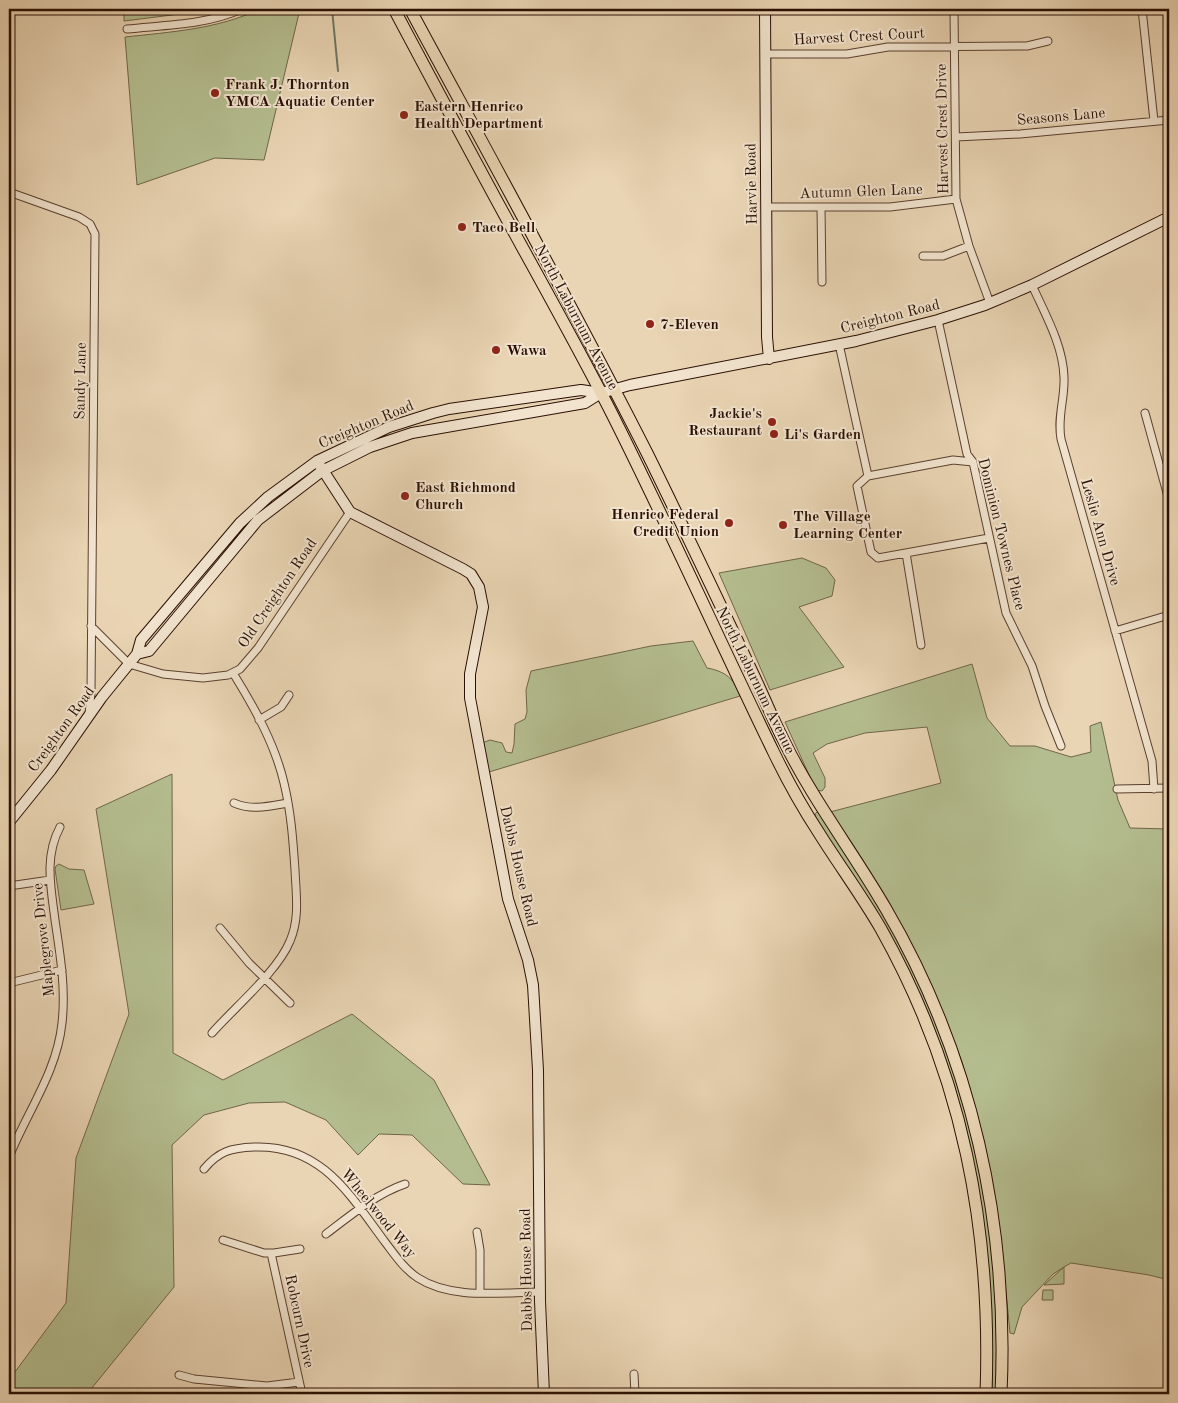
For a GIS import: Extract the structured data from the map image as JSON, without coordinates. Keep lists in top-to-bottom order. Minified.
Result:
{"streets":{"main road":["Harvie Road","Creighton Road","North Laburnum Avenue","Dabbs House Road"],"street":["Harvest Crest Court","Seasons Lane","Harvest Crest Drive","Autumn Glen Lane","Sandy Lane","Leslie Ann Drive","Dominion Townes Place","Old Creighton Road","Maplegrove Drive","Wheelwood Way","Robcurn Drive"]},"crossings":[["Harvest Crest Court","Harvest Crest Drive"],["Harvest Crest Court","Harvie Road"],["Seasons Lane","Harvest Crest Drive"],["Harvest Crest Drive","Autumn Glen Lane"],["Harvest Crest Drive","Creighton Road"],["Harvie Road","Autumn Glen Lane"],["Harvie Road","Creighton Road"],["Creighton Road","North Laburnum Avenue"],["Creighton Road","Sandy Lane"],["Creighton Road","Leslie Ann Drive"],["Creighton Road","Dominion Townes Place"],["Creighton Road","Old Creighton Road"],["Creighton Road","Dabbs House Road"],["Old Creighton Road","Dabbs House Road"],["Dabbs House Road","Wheelwood Way"]],"places":["Frank J. Thornton YMCA Aquatic Center","Eastern Henrico Health Department","Taco Bell","7-Eleven","Wawa","Jackie's Restaurant","Li's Garden","East Richmond Church","Henrico Federal Credit Union","The Village Learning Center"]}
